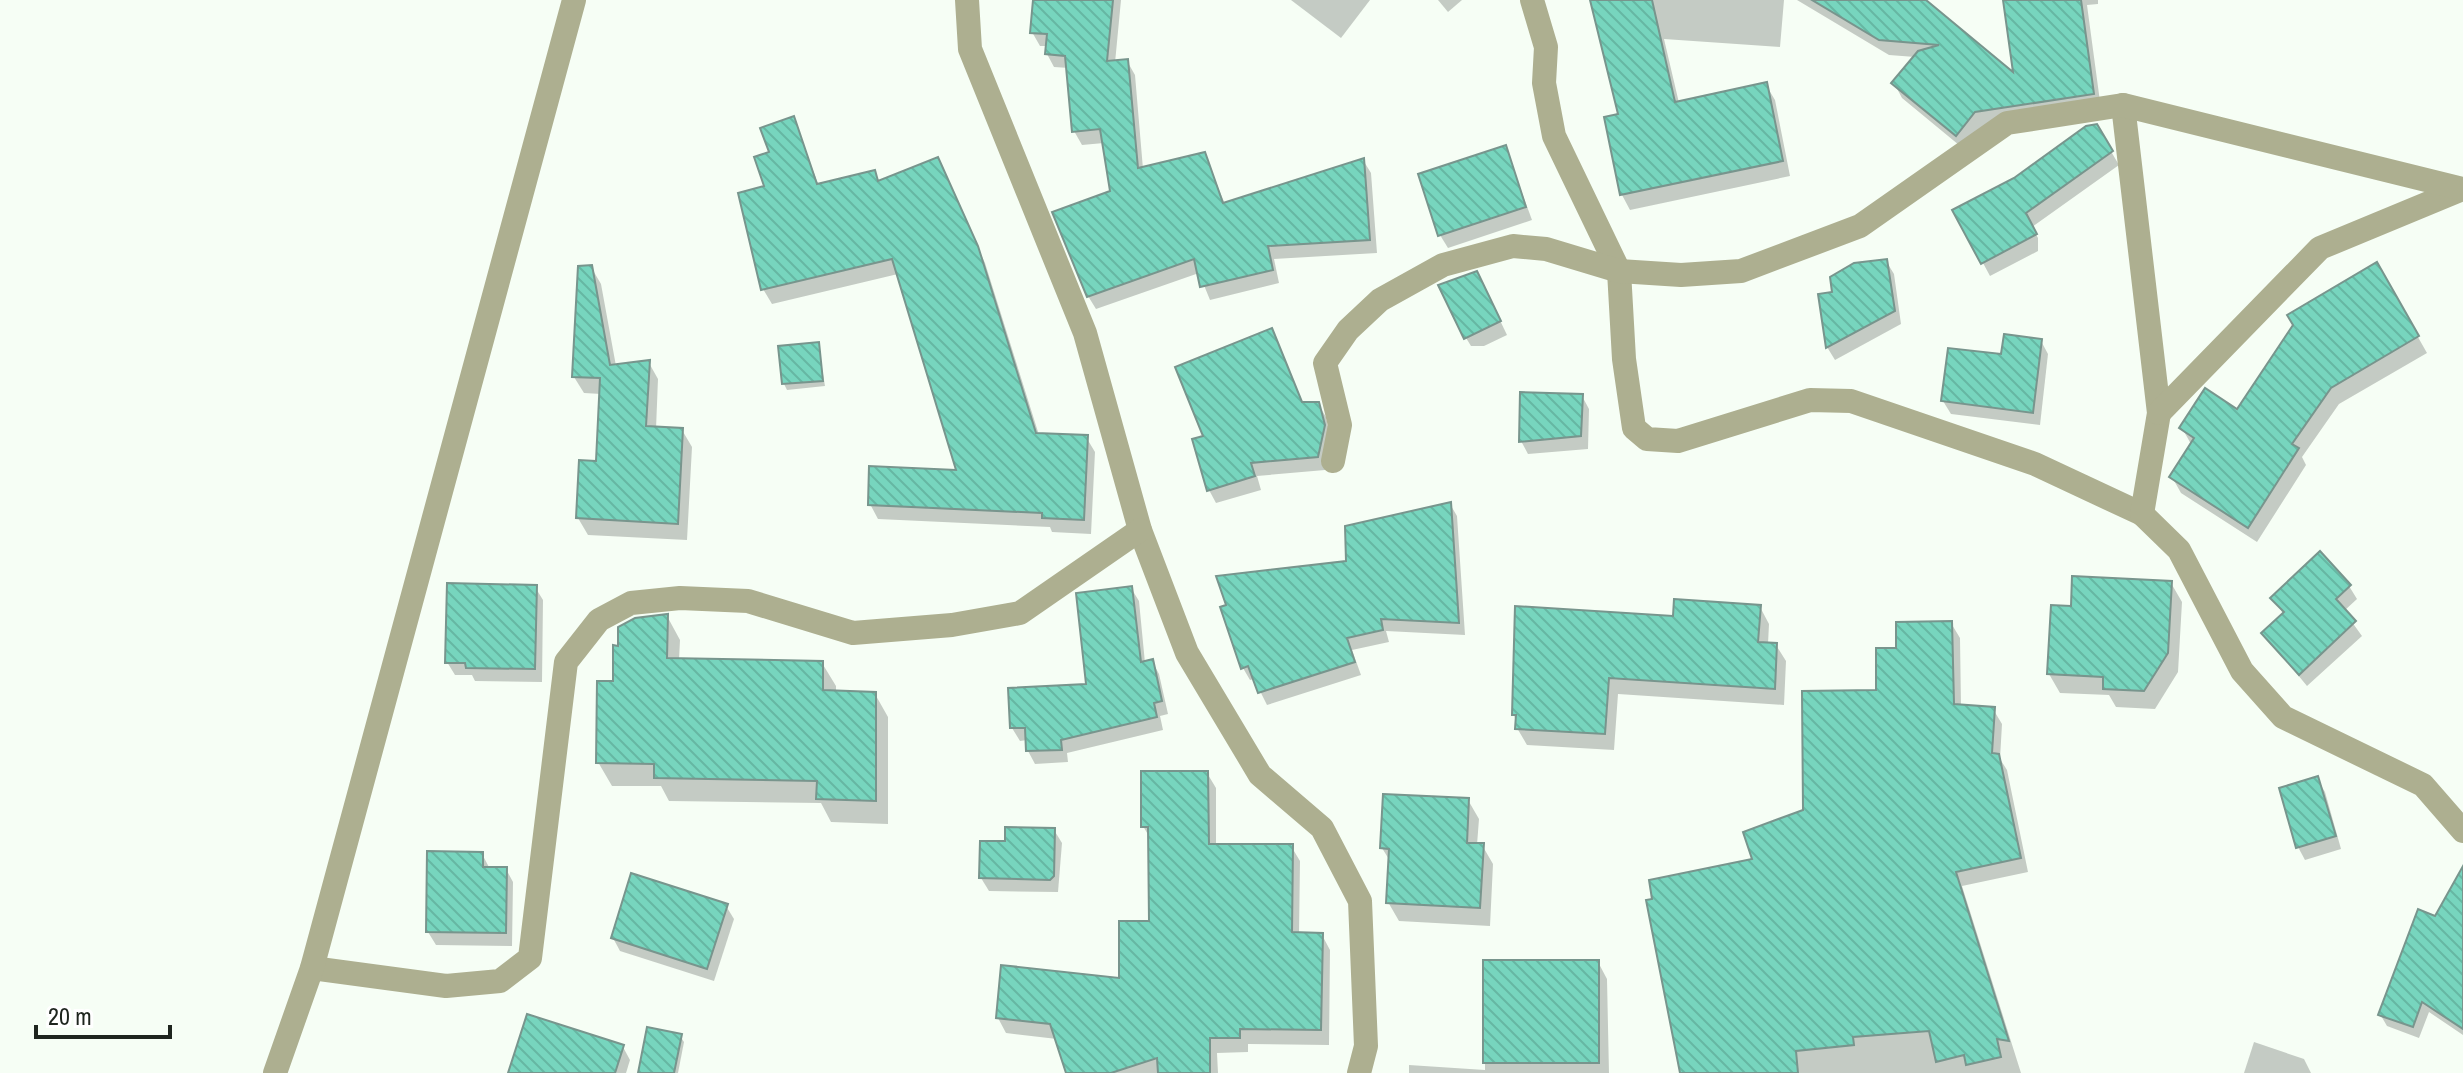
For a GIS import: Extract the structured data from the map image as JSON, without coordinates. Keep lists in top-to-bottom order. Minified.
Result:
{"scale_bar":"20 m"}
